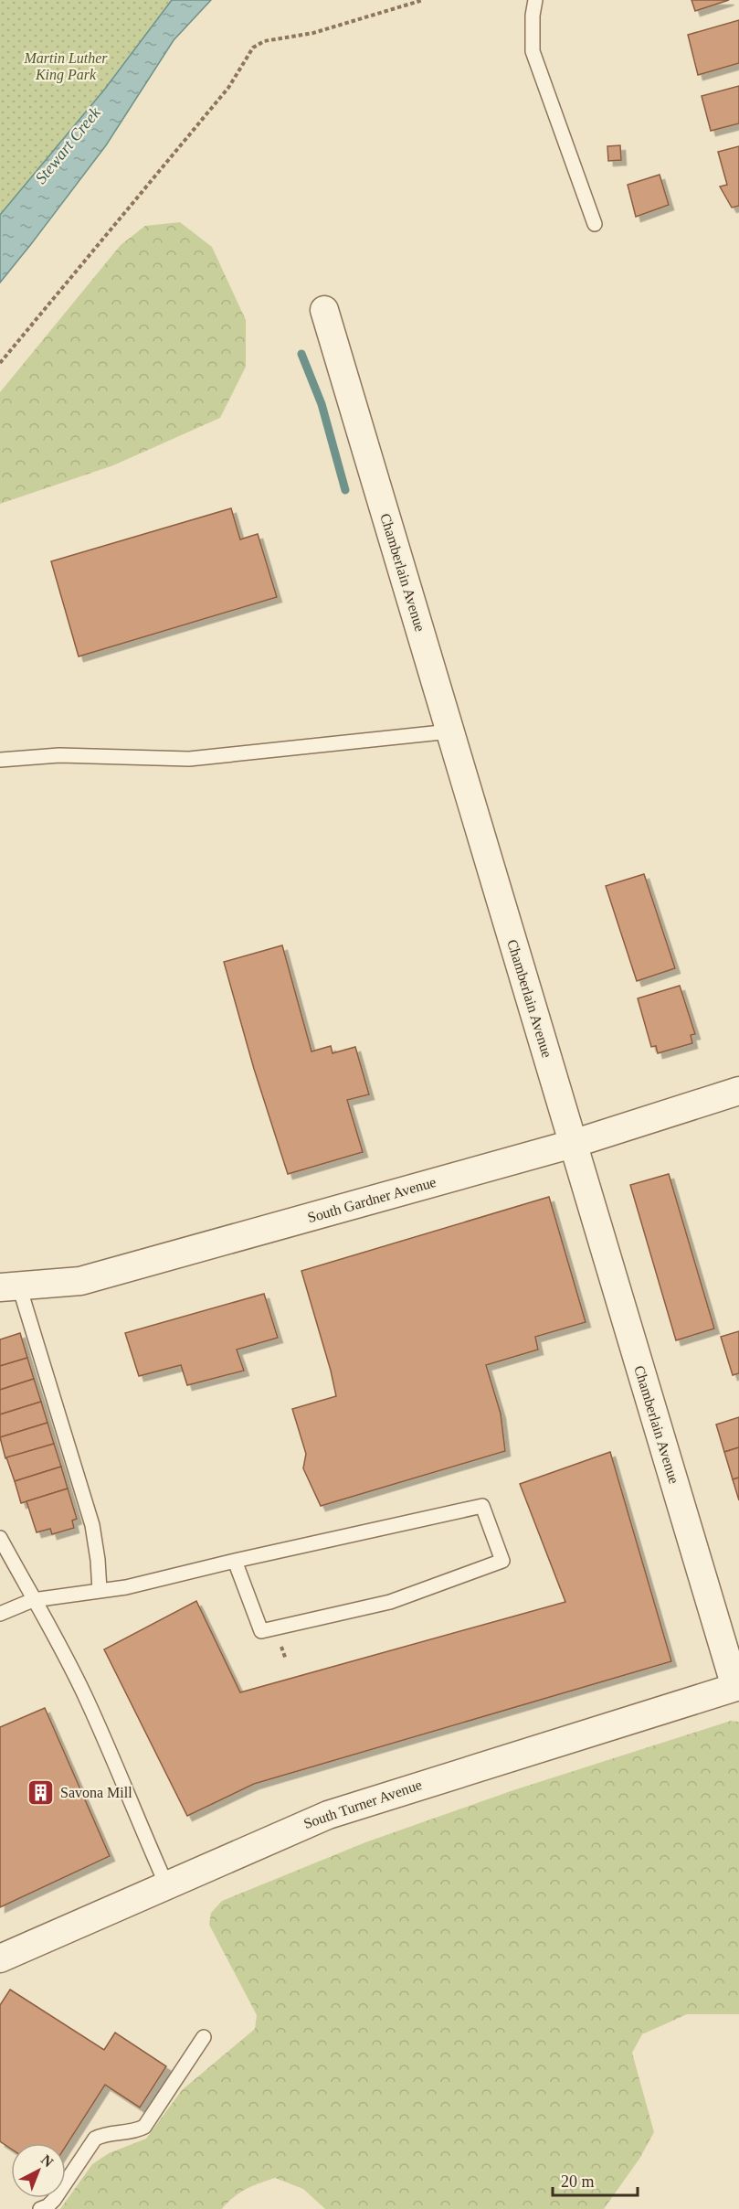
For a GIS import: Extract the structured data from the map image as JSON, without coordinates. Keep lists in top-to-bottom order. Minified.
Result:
{"streets":{"street":["Chamberlain Avenue","South Gardner Avenue","South Turner Avenue"]},"crossings":[["Chamberlain Avenue","South Gardner Avenue"],["Chamberlain Avenue","South Turner Avenue"]],"water":["Stewart Creek"],"parks":["Martin Luther King Park"],"places":{"building":["Savona Mill"]},"scale_bar":"20 m","north":"top right"}
